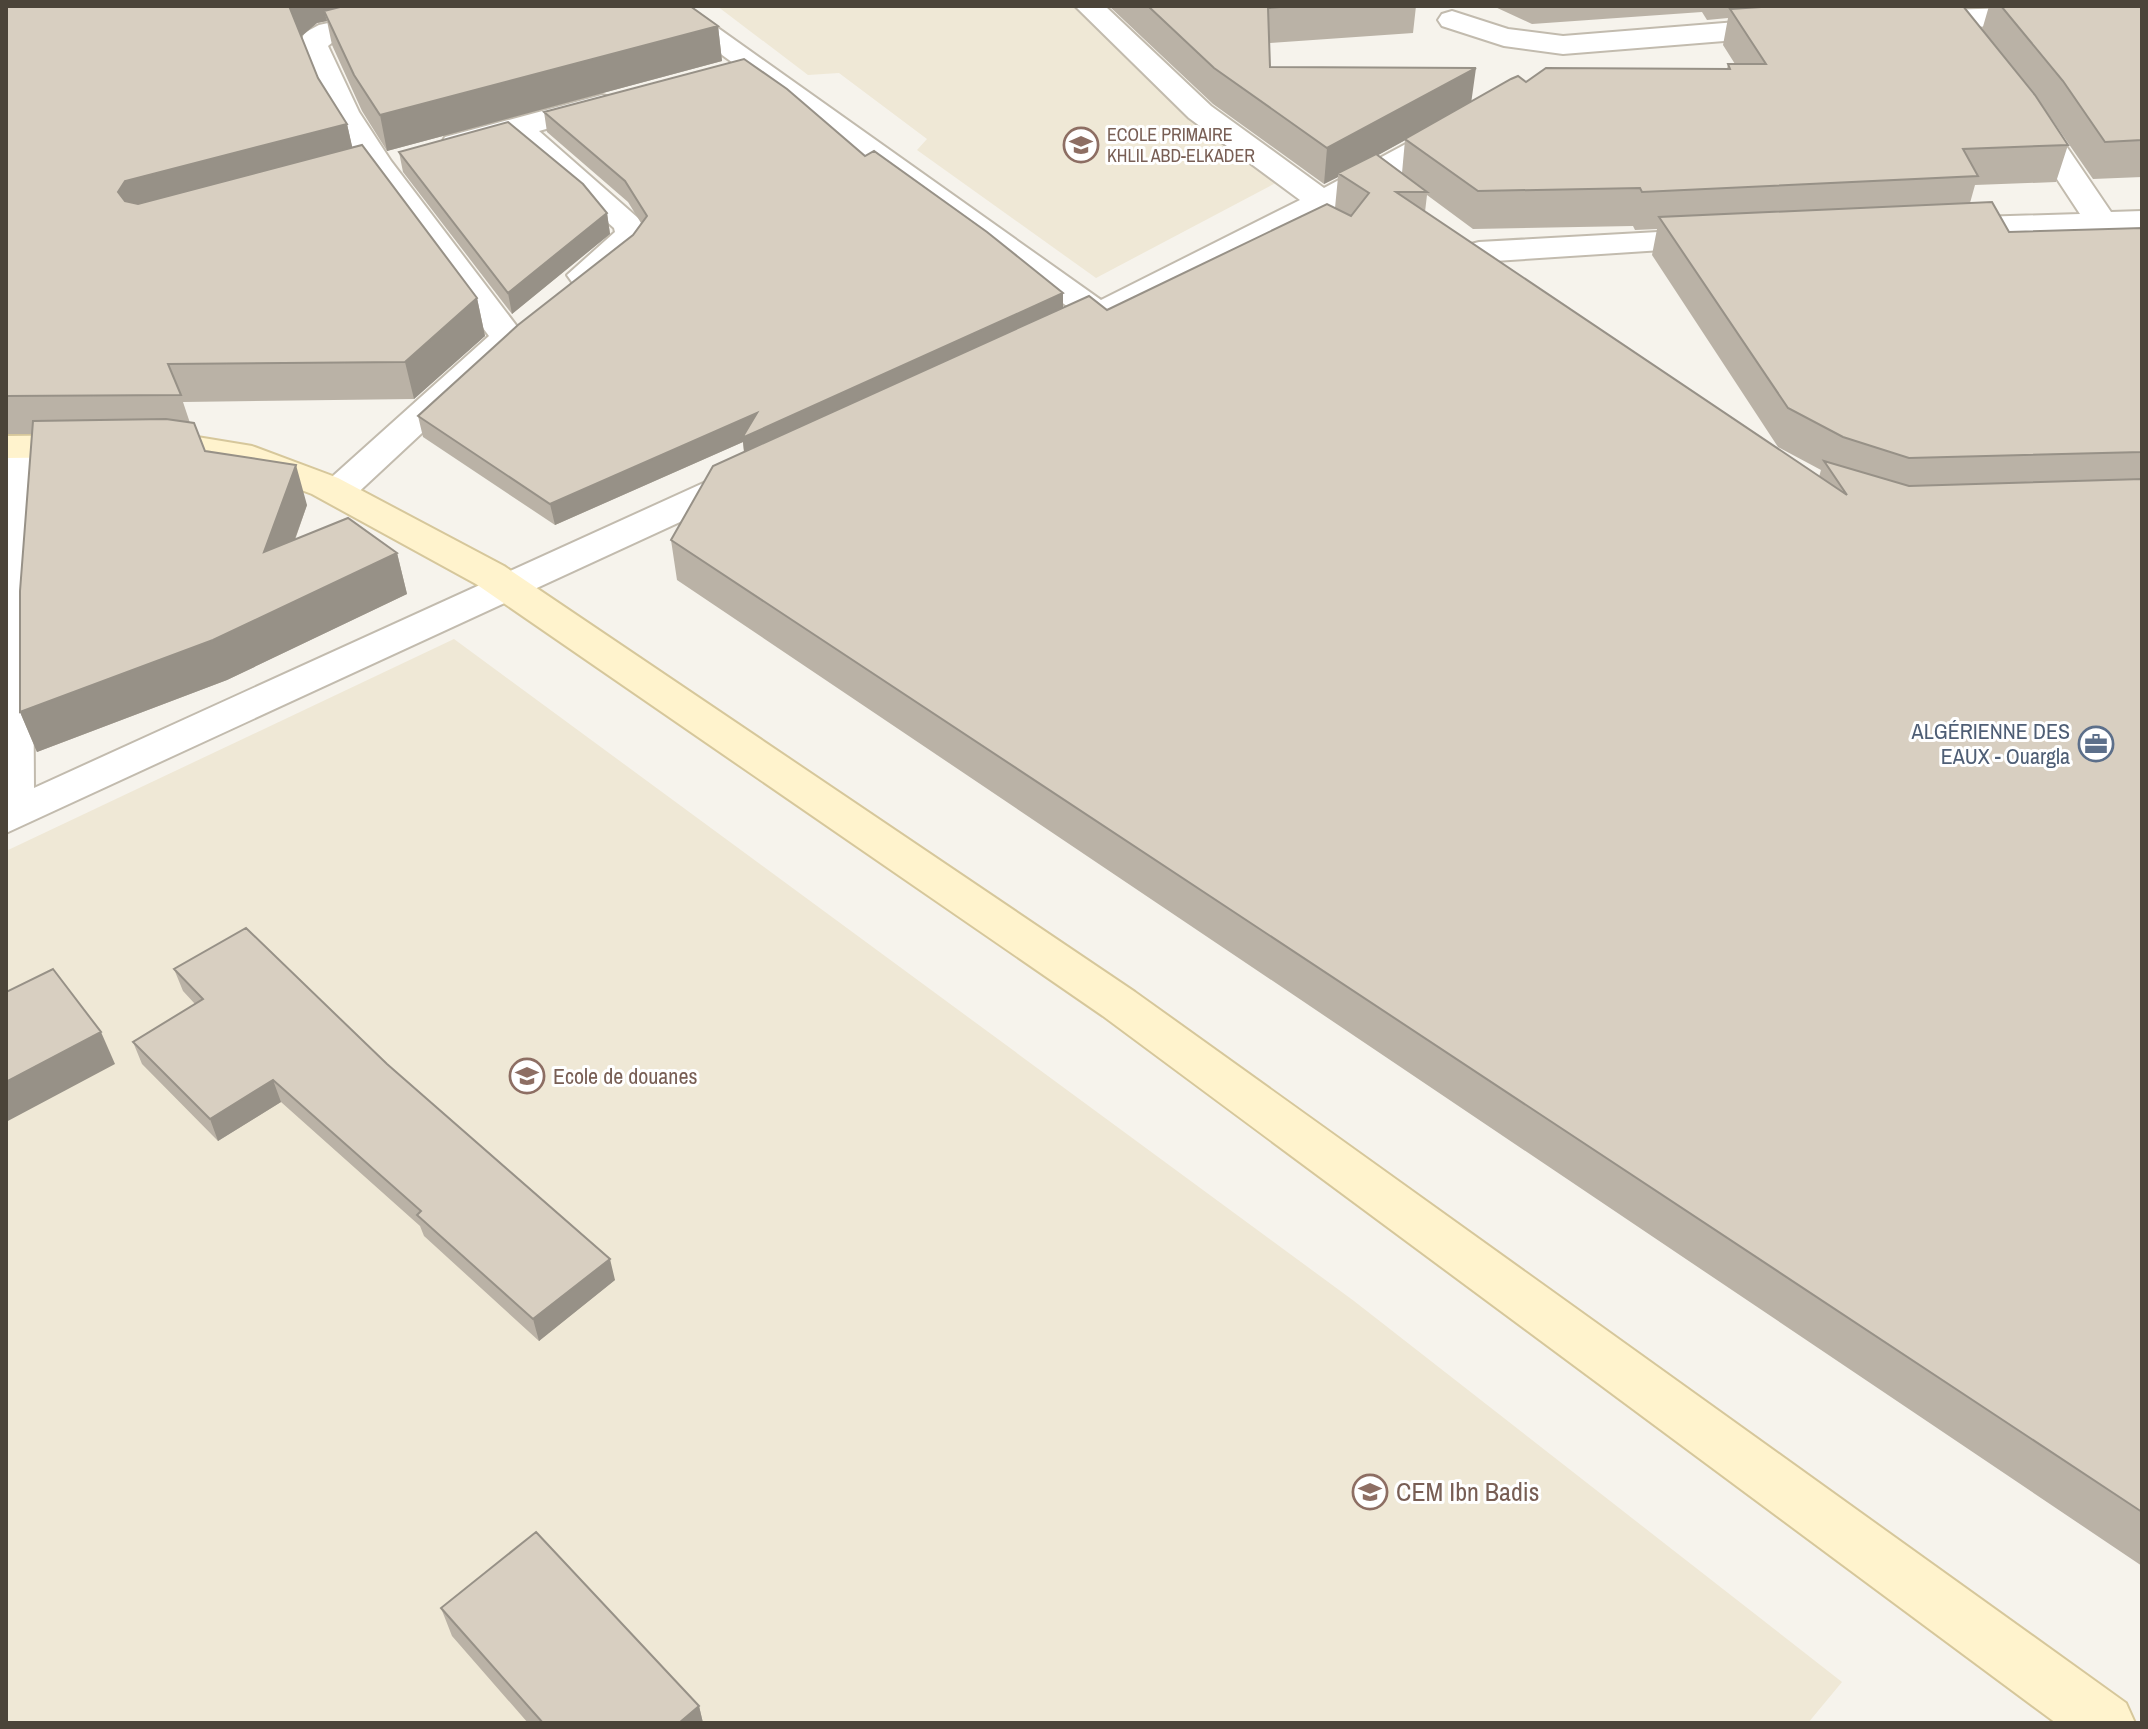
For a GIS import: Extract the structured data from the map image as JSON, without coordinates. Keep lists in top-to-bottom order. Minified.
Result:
{"places":{"school or university":["ECOLE PRIMAIRE KHLIL ABD-ELKADER","Ecole de douanes","CEM Ibn Badis"],"office":["ALGÉRIENNE DES EAUX - Ouargla"]}}
